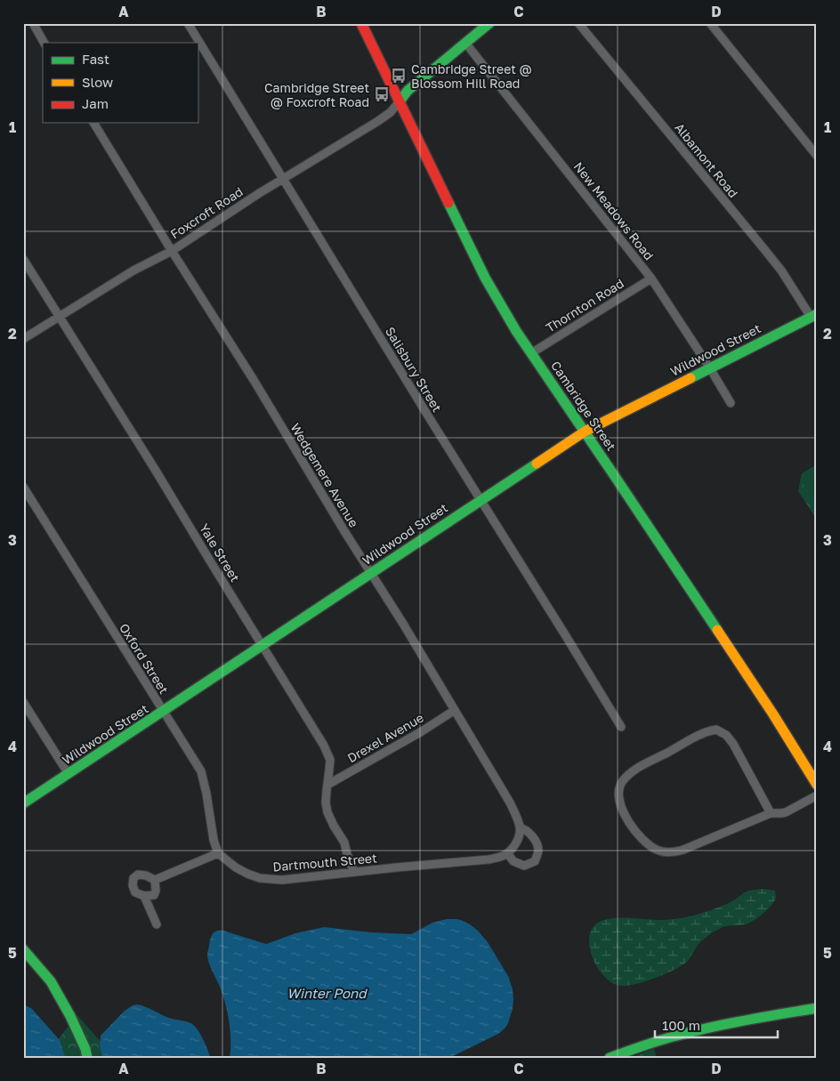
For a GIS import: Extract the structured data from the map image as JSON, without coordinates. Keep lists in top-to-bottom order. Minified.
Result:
{"streets":{"main road":["Wildwood Street","Cambridge Street"],"street":["Albamont Road","New Meadows Road","Foxcroft Road","Thornton Road","Salisbury Street","Wedgemere Avenue","Yale Street","Oxford Street","Drexel Avenue","Dartmouth Street"]},"crossings":[["Albamont Road","Wildwood Street"],["New Meadows Road","Thornton Road"],["New Meadows Road","Wildwood Street"],["Foxcroft Road","Salisbury Street"],["Foxcroft Road","Cambridge Street"],["Foxcroft Road","Wedgemere Avenue"],["Foxcroft Road","Yale Street"],["Thornton Road","Cambridge Street"],["Wildwood Street","Salisbury Street"],["Wildwood Street","Cambridge Street"],["Wildwood Street","Wedgemere Avenue"],["Wildwood Street","Yale Street"],["Wildwood Street","Oxford Street"],["Wedgemere Avenue","Drexel Avenue"],["Yale Street","Drexel Avenue"],["Yale Street","Dartmouth Street"],["Oxford Street","Dartmouth Street"]],"water":["Winter Pond"],"places":{"bus stop":["Cambridge Street @ Blossom Hill Road","Cambridge Street @ Foxcroft Road"]},"legend":["Fast","Slow","Jam"],"scale_bar":"100 m","grid":{"columns":["A","B","C","D"],"rows":["1","2","3","4","5"]}}
